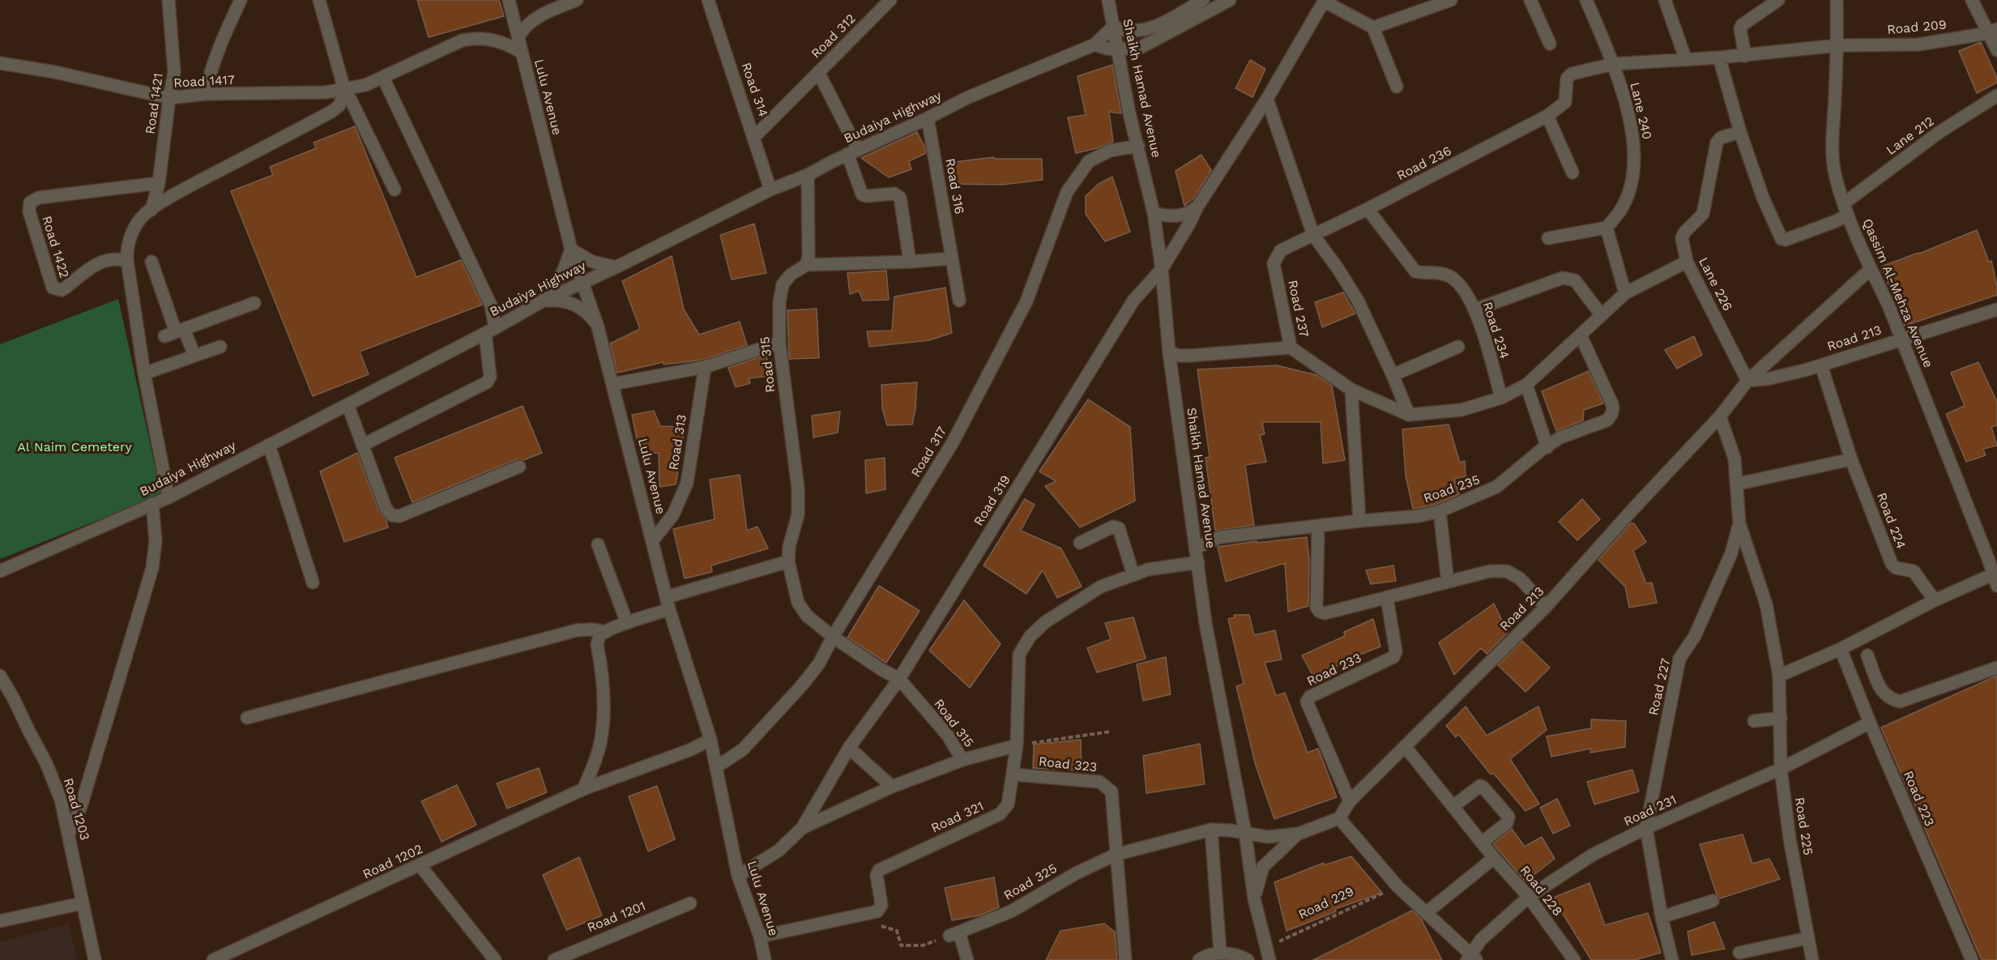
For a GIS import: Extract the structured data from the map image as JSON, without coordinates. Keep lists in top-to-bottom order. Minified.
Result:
{"streets":{"street":["Road 209","Road 312","Road 1417","Shaikh Hamad Avenue","Road 314","Lulu Avenue","Road 1421","Lane 240","Budaiya Highway","Lane 212","Road 236","Road 316","Road 1422","Lane 226","Qassim Al-Mehza Avenue","Road 237","Road 234","Road 213","Road 315","Road 313","Road 317","Road 235","Road 319","Road 224","Road 233","Road 227","Road 323","Road 223","Road 1203","Road 231","Road 321","Road 225","Road 1202","Road 325","Road 228","Road 1201"],"path":["Road 229"]},"crossings":[["Road 209","Road 236"],["Road 209","Qassim Al-Mehza Avenue"],["Road 312","Road 314"],["Road 312","Budaiya Highway"],["Road 1417","Lulu Avenue"],["Road 1417","Road 1421"],["Shaikh Hamad Avenue","Budaiya Highway"],["Shaikh Hamad Avenue","Road 237"],["Shaikh Hamad Avenue","Road 317"],["Shaikh Hamad Avenue","Road 235"],["Shaikh Hamad Avenue","Road 319"],["Shaikh Hamad Avenue","Road 321"],["Shaikh Hamad Avenue","Road 229"],["Road 314","Budaiya Highway"],["Lulu Avenue","Budaiya Highway"],["Lulu Avenue","Road 313"],["Lulu Avenue","Road 317"],["Lulu Avenue","Road 319"],["Lulu Avenue","Road 1202"],["Road 1421","Road 1422"],["Lane 240","Road 236"],["Budaiya Highway","Road 316"],["Lane 212","Qassim Al-Mehza Avenue"],["Road 236","Qassim Al-Mehza Avenue"],["Road 236","Road 237"],["Road 236","Road 234"],["Lane 226","Road 213"],["Qassim Al-Mehza Avenue","Road 213"],["Road 213","Road 224"],["Road 213","Road 233"],["Road 213","Road 227"],["Road 213","Road 228"],["Road 315","Road 317"],["Road 315","Road 319"],["Road 319","Road 321"],["Road 227","Road 231"],["Road 227","Road 225"],["Road 323","Road 321"],["Road 323","Road 325"],["Road 223","Road 231"],["Road 231","Road 225"],["Road 231","Road 228"]],"parks":["Al Naim Cemetery"]}
